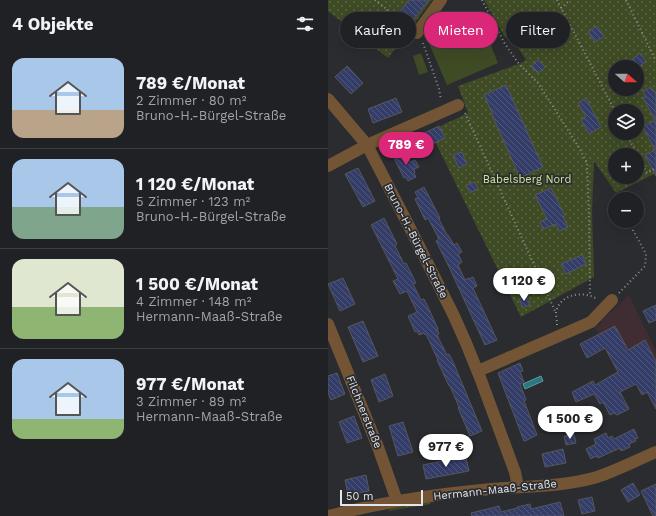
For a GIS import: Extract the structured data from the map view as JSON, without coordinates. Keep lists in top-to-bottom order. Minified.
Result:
{"streets":{"street":["Bruno-H.-Bürgel-Straße","Filchnerstraße","Hermann-Maaß-Straße"]},"crossings":[["Bruno-H.-Bürgel-Straße","Hermann-Maaß-Straße"],["Filchnerstraße","Hermann-Maaß-Straße"]],"parks":["Babelsberg Nord"],"scale_bar":"50 m","north":"right","page":{"heading":"4 Objekte","chip":["Kaufen","Mieten","Filter"],"list":[{"name":"789 €/Monat","note":"2 Zimmer · 80 m² · Bruno-H.-Bürgel-Straße"},{"name":"1 120 €/Monat","note":"5 Zimmer · 123 m² · Bruno-H.-Bürgel-Straße"},{"name":"1 500 €/Monat","note":"4 Zimmer · 148 m² · Hermann-Maaß-Straße"},{"name":"977 €/Monat","note":"3 Zimmer · 89 m² · Hermann-Maaß-Straße"}],"map_buttons":["+","−"],"price":["789 €","1 120 €","1 500 €","977 €"],"scale":"50 m"}}
